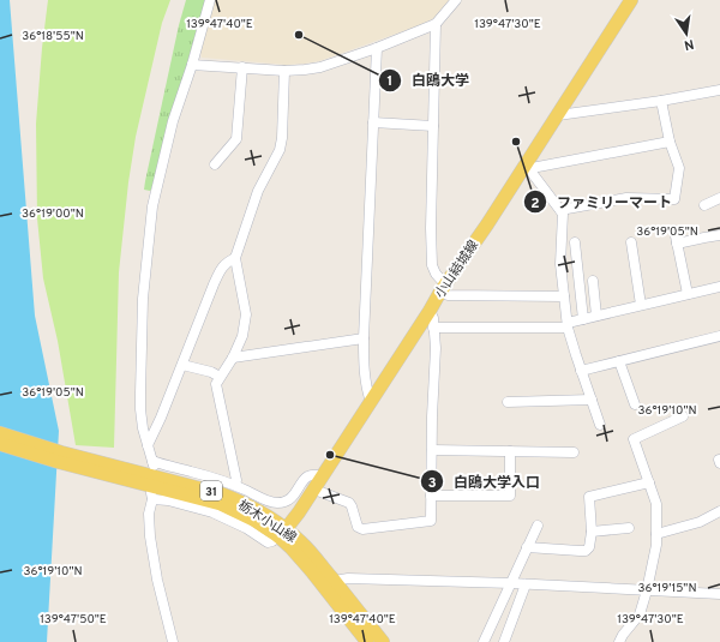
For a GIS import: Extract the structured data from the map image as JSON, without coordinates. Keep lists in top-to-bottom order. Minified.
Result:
{"streets":{"main road":["小山結城線","31","栃木小山線"]},"crossings":[["小山結城線","栃木小山線"]],"places":["白鴎大学","ファミリーマート","白鴎大学入口"],"north":"bottom","coordinates":["139°47'40\"E","139°47'30\"E","36°18'55\"N","36°19'00\"N","36°19'05\"N","36°19'10\"N","36°19'15\"N","139°47'50\"E"]}
